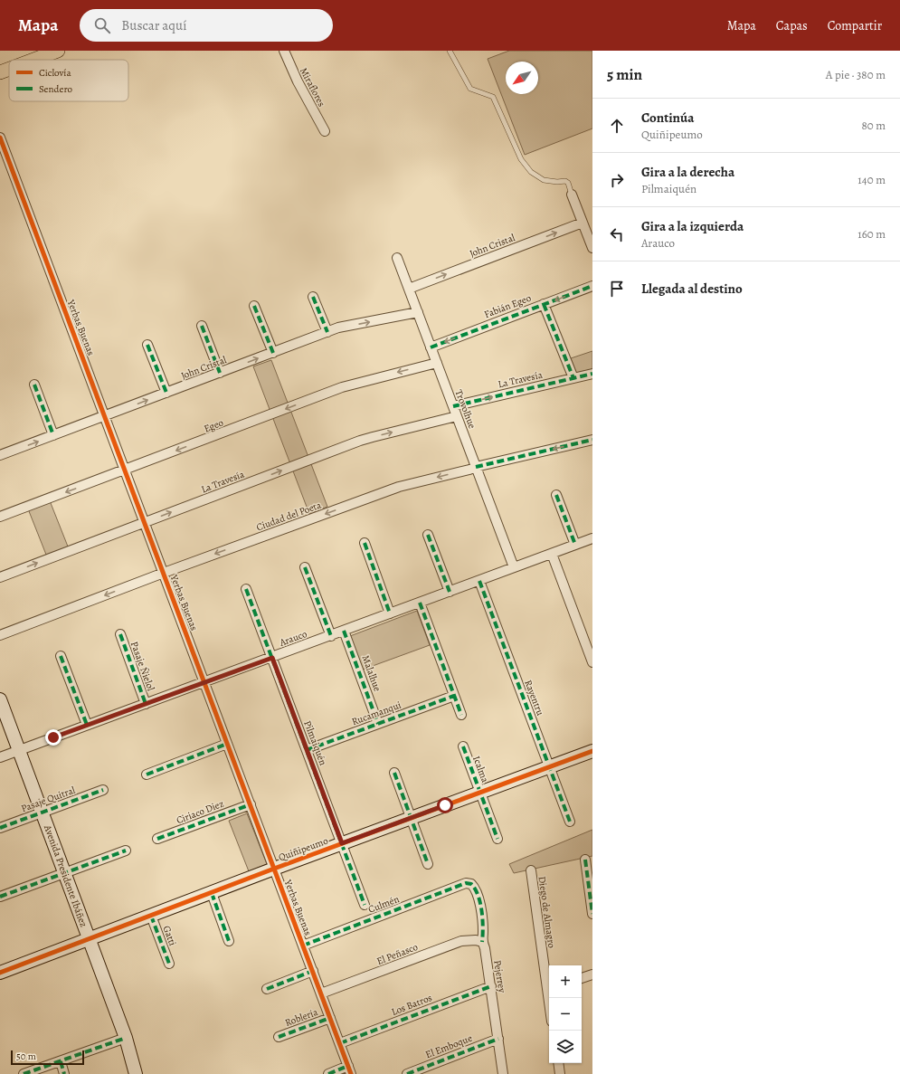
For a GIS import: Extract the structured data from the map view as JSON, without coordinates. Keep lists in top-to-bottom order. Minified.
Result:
{"streets":{"street":["Miraflores","John Cristal","Fabián Egeo","Yerbas Buenas","La Travesía","Trovolhue","Egeo","Ciudad del Poeta","Arauco","Pasaje Ñielol","Malalhue","Rayentru","Rucamanqui","Pilmaiquén","Icalma","Pasaje Quitral","Ciriaco Diez","Quiñipeumo","Avenida Presidente Ibáñez","Culmén","Diego de Almagro","Gatti","El Peñasco","Pejerrey","Los Batros","Roblería","El Emboque"]},"crossings":[["John Cristal","Yerbas Buenas"],["John Cristal","Trovolhue"],["Fabián Egeo","Trovolhue"],["Yerbas Buenas","La Travesía"],["Yerbas Buenas","Egeo"],["Yerbas Buenas","Ciudad del Poeta"],["Yerbas Buenas","Arauco"],["Yerbas Buenas","Ciriaco Diez"],["Yerbas Buenas","Quiñipeumo"],["Yerbas Buenas","Culmén"],["Yerbas Buenas","El Peñasco"],["Yerbas Buenas","Los Batros"],["Yerbas Buenas","Roblería"],["La Travesía","Trovolhue"],["Trovolhue","Egeo"],["Trovolhue","Ciudad del Poeta"],["Trovolhue","Arauco"],["Arauco","Pasaje Ñielol"],["Arauco","Malalhue"],["Arauco","Rayentru"],["Arauco","Pilmaiquén"],["Arauco","Avenida Presidente Ibáñez"],["Malalhue","Rucamanqui"],["Rayentru","Quiñipeumo"],["Rucamanqui","Pilmaiquén"],["Pilmaiquén","Quiñipeumo"],["Icalma","Quiñipeumo"],["Pasaje Quitral","Avenida Presidente Ibáñez"],["Quiñipeumo","Avenida Presidente Ibáñez"],["Quiñipeumo","Gatti"],["Culmén","Pejerrey"],["El Peñasco","Pejerrey"],["Pejerrey","Los Batros"],["Pejerrey","El Emboque"]],"one_way":["John Cristal","Fabián Egeo","La Travesía","Egeo","Ciudad del Poeta"],"legend":["Ciclovía","Sendero"],"scale_bar":"50 m","north":"bottom left","page":{"header":"Mapa","search":"Buscar aquí","nav":["Mapa","Capas","Compartir"],"heading":["5 min","A pie · 380 m"],"list":[["Continúa","Quiñipeumo","80 m"],["Gira a la derecha","Pilmaiquén","140 m"],["Gira a la izquierda","Arauco","160 m"],"Llegada al destino"],"map_buttons":["+","−"],"scale":"50 m"}}
